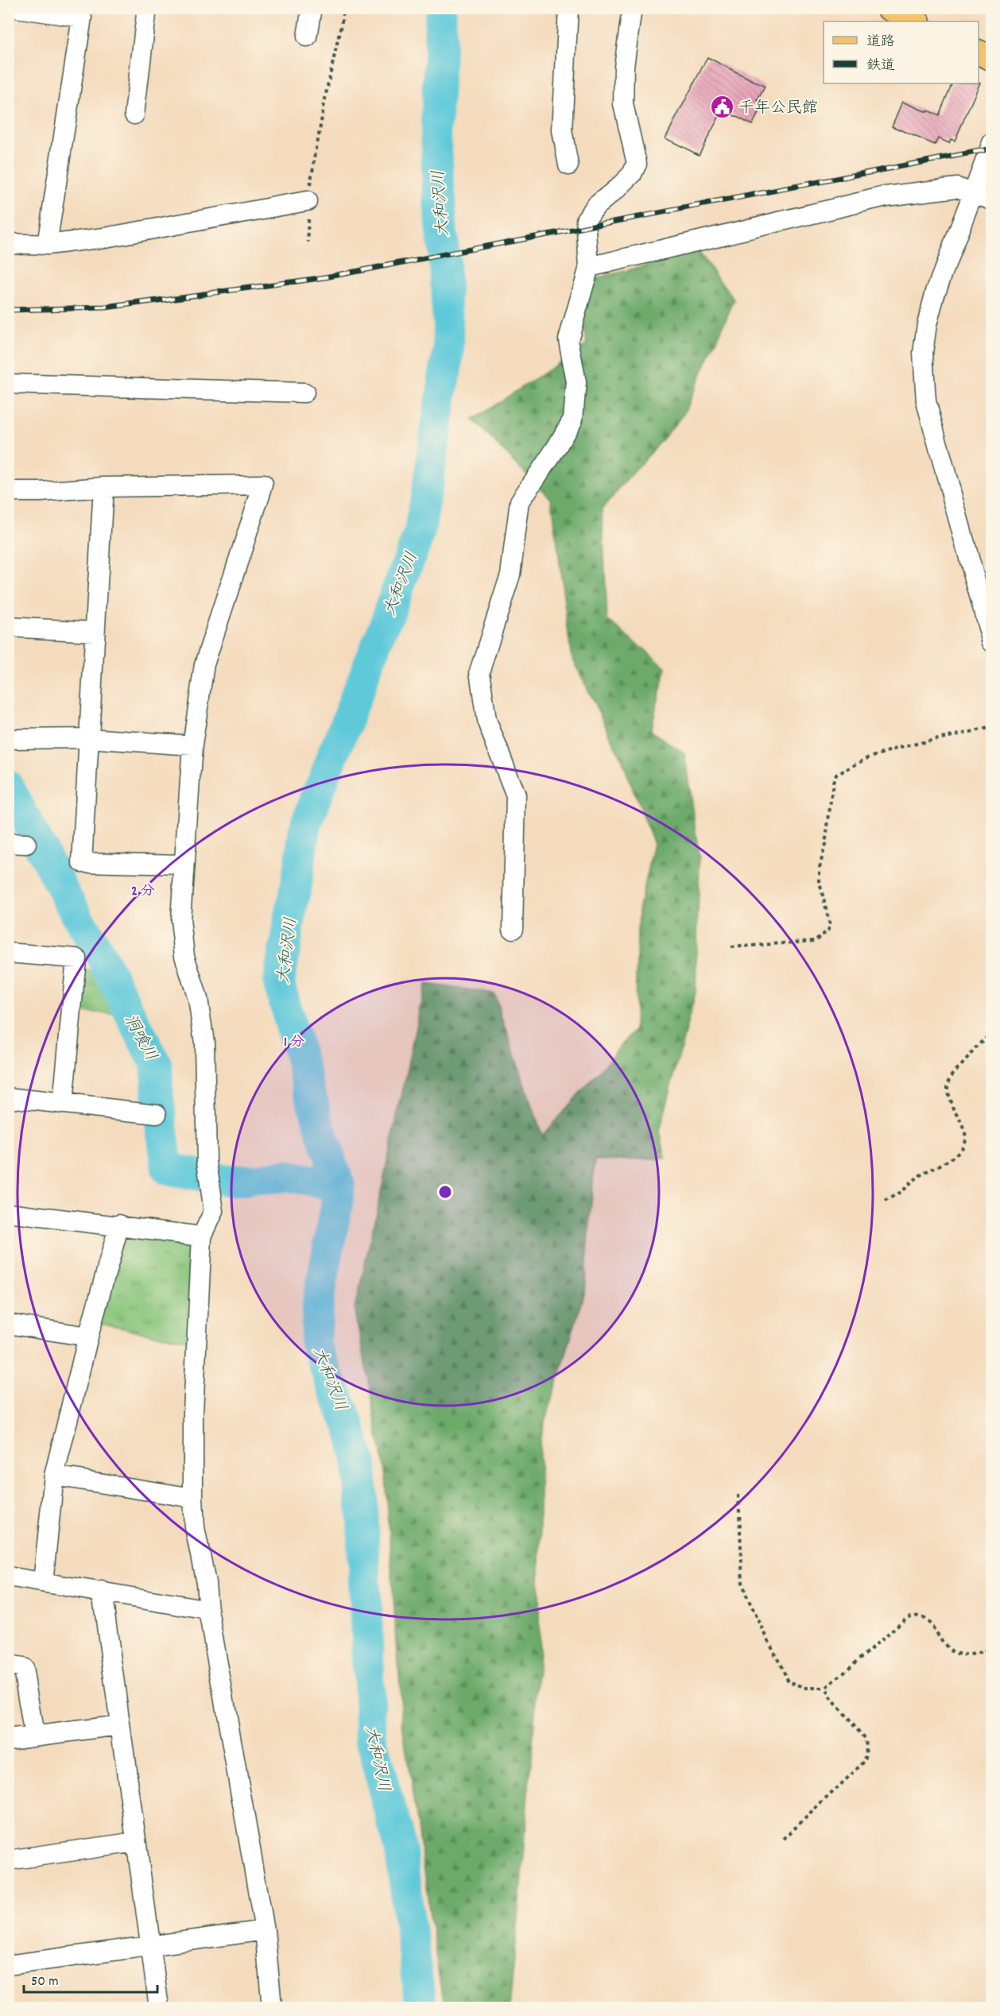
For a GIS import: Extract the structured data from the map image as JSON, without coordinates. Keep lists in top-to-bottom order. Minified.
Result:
{"water":["大和沢川","洞喰川"],"places":{"public building":["千年公民館"]},"legend":["道路","鉄道"],"scale_bar":"50 m","rings":["2 分","1 分"]}
